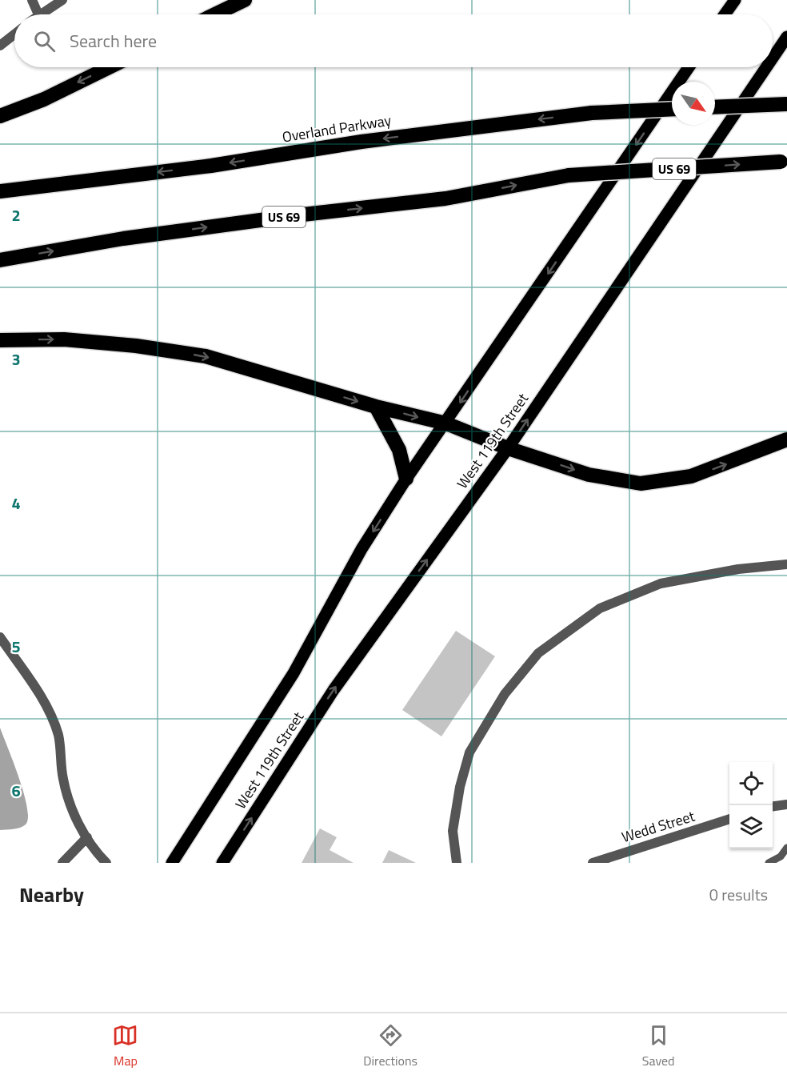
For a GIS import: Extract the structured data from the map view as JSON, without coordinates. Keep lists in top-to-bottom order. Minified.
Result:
{"streets":{"highway":["Overland Parkway","US 69"],"main road":["West 119th Street"],"street":["Wedd Street"]},"north":"bottom right","page":{"search":"Search here","heading":["Nearby","0 results"],"nav":["Map","Directions","Saved"]},"grid":{"rows":["2","3","4","5","6"]}}
